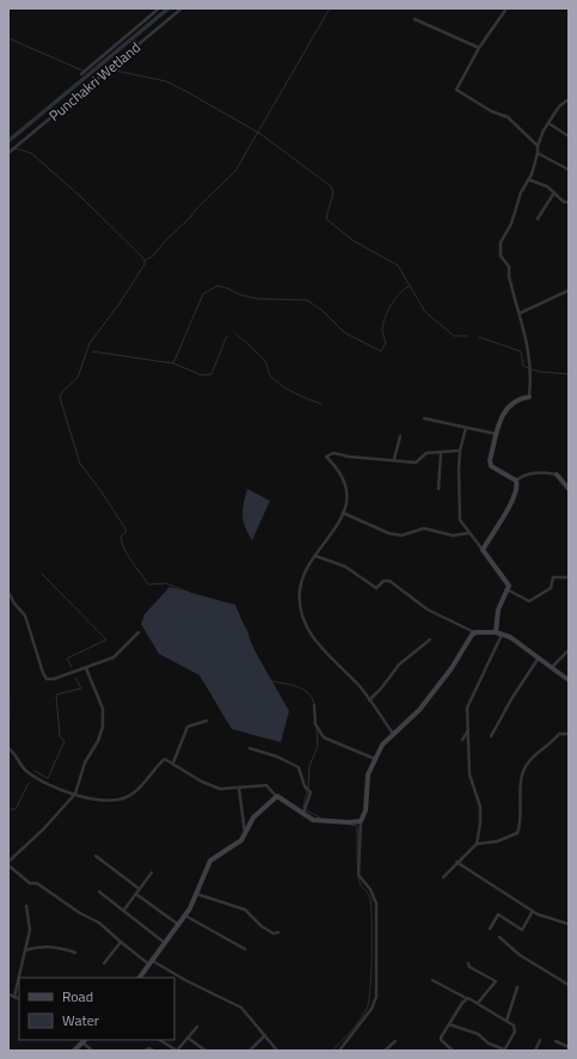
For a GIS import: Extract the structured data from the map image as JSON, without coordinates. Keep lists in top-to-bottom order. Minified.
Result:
{"streets":{"street":["Punchakri Wetland"]},"legend":["Road","Water"]}
